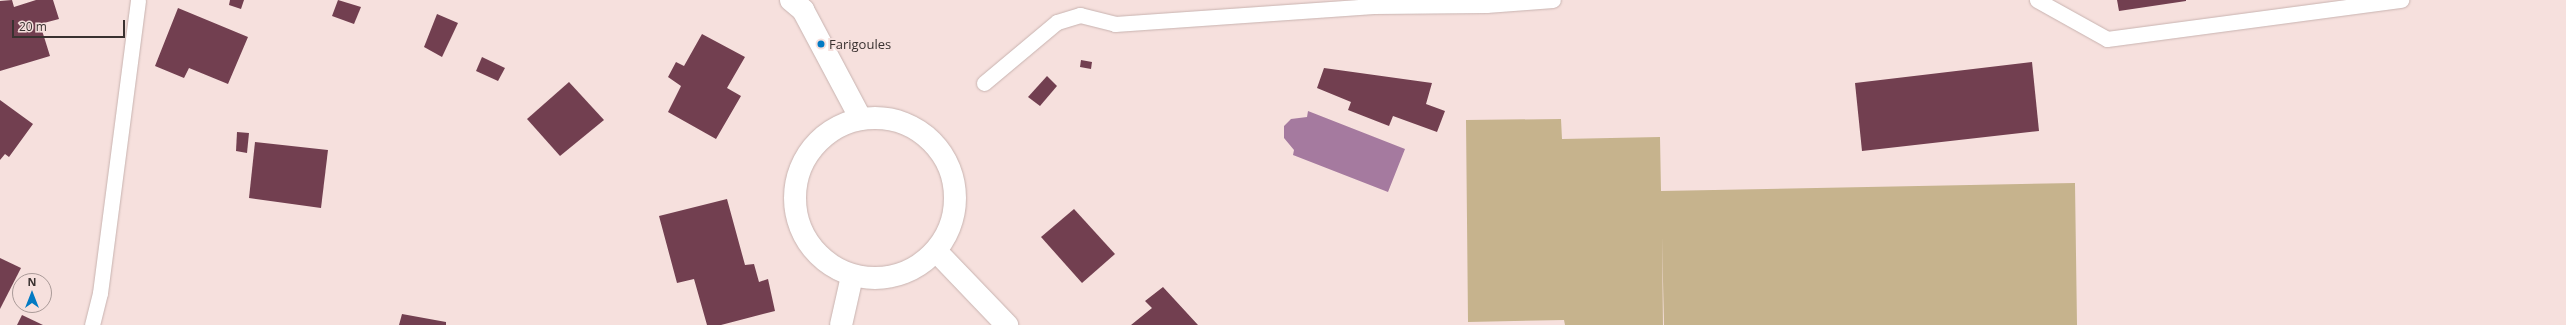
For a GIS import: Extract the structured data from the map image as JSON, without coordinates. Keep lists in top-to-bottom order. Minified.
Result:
{"places":["Farigoules"],"scale_bar":"20 m","north":"top"}
